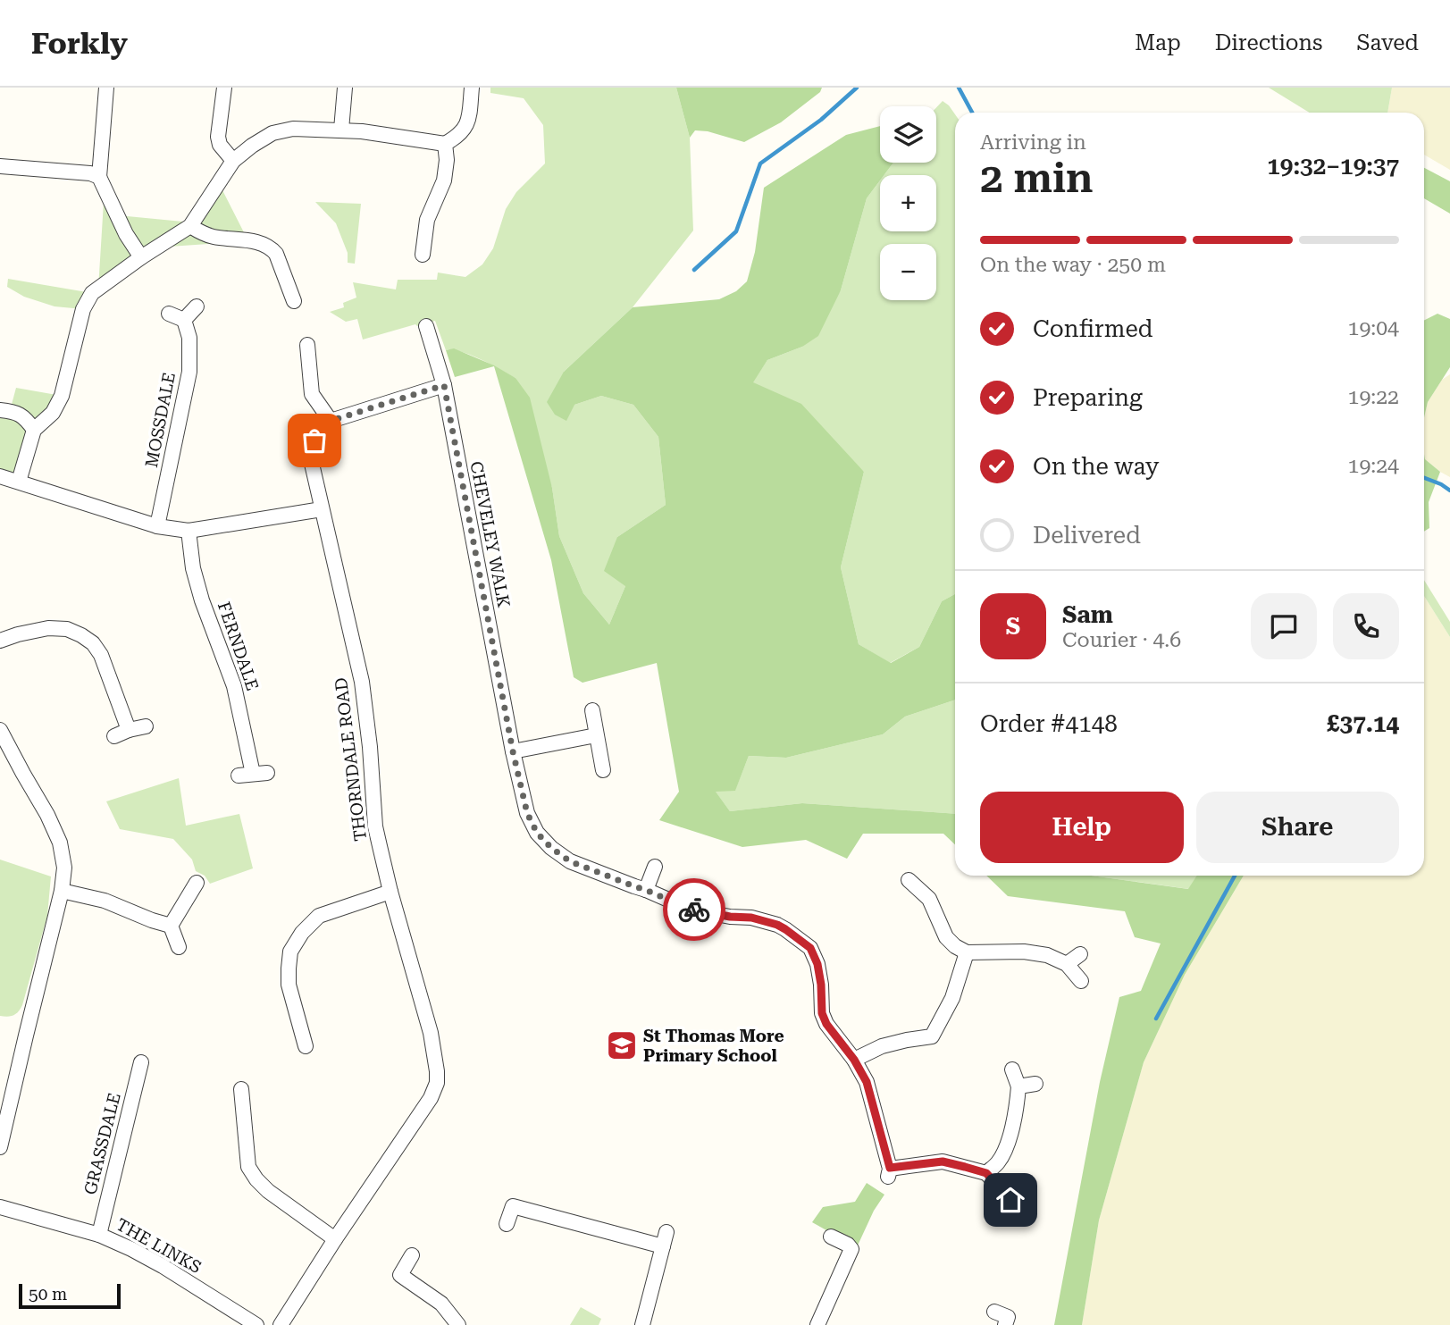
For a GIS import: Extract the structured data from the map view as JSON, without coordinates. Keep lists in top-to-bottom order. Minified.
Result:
{"streets":{"street":["MOSSDALE","CHEVELEY WALK","FERNDALE","THORNDALE ROAD","GRASSDALE","THE LINKS"]},"crossings":[["GRASSDALE","THE LINKS"]],"places":{"school or university":["St Thomas More Primary School"]},"scale_bar":"50 m","page":{"header":"Forkly","nav":["Map","Directions","Saved"],"map_buttons":["+","−"],"heading":["2 min","Arriving in","19:32–19:37"],"panel":["Sam","Courier · 4.6","Order #4148","£37.14"],"bar":"On the way · 250 m","list":[["Confirmed","19:04"],["Preparing","19:22"],["On the way","19:24"],"Delivered"],"round":"S","buttons":["Help","Share"],"scale":"50 m"}}
